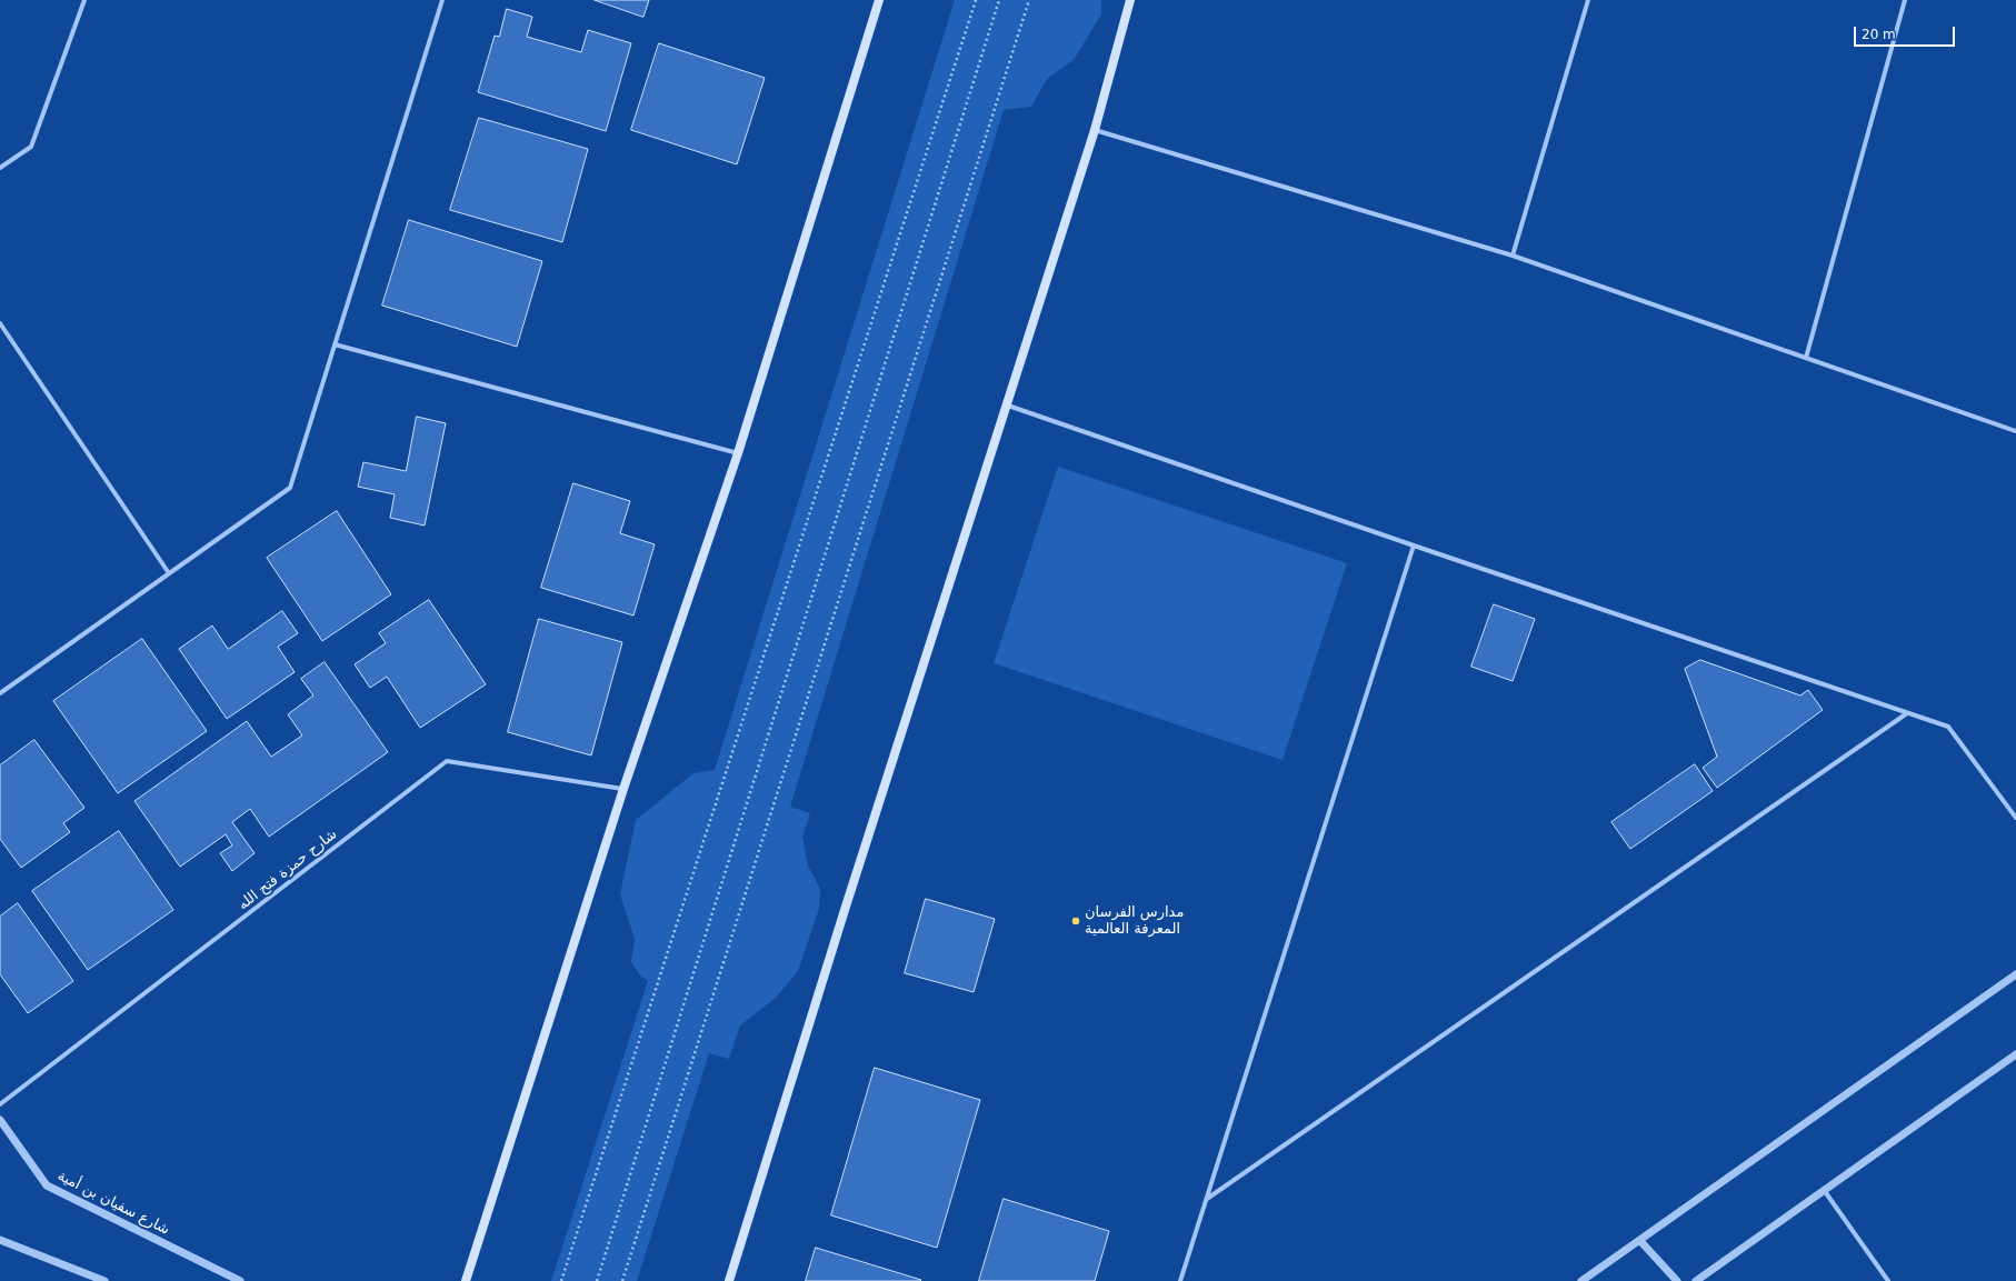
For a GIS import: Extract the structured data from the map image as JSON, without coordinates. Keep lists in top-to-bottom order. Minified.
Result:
{"streets":{"street":["شارح حمزة فتح الله","شارع سفيان بن أمية"]},"places":["مدارس الفرسان المعرفة العالمية"],"scale_bar":"20 m"}
